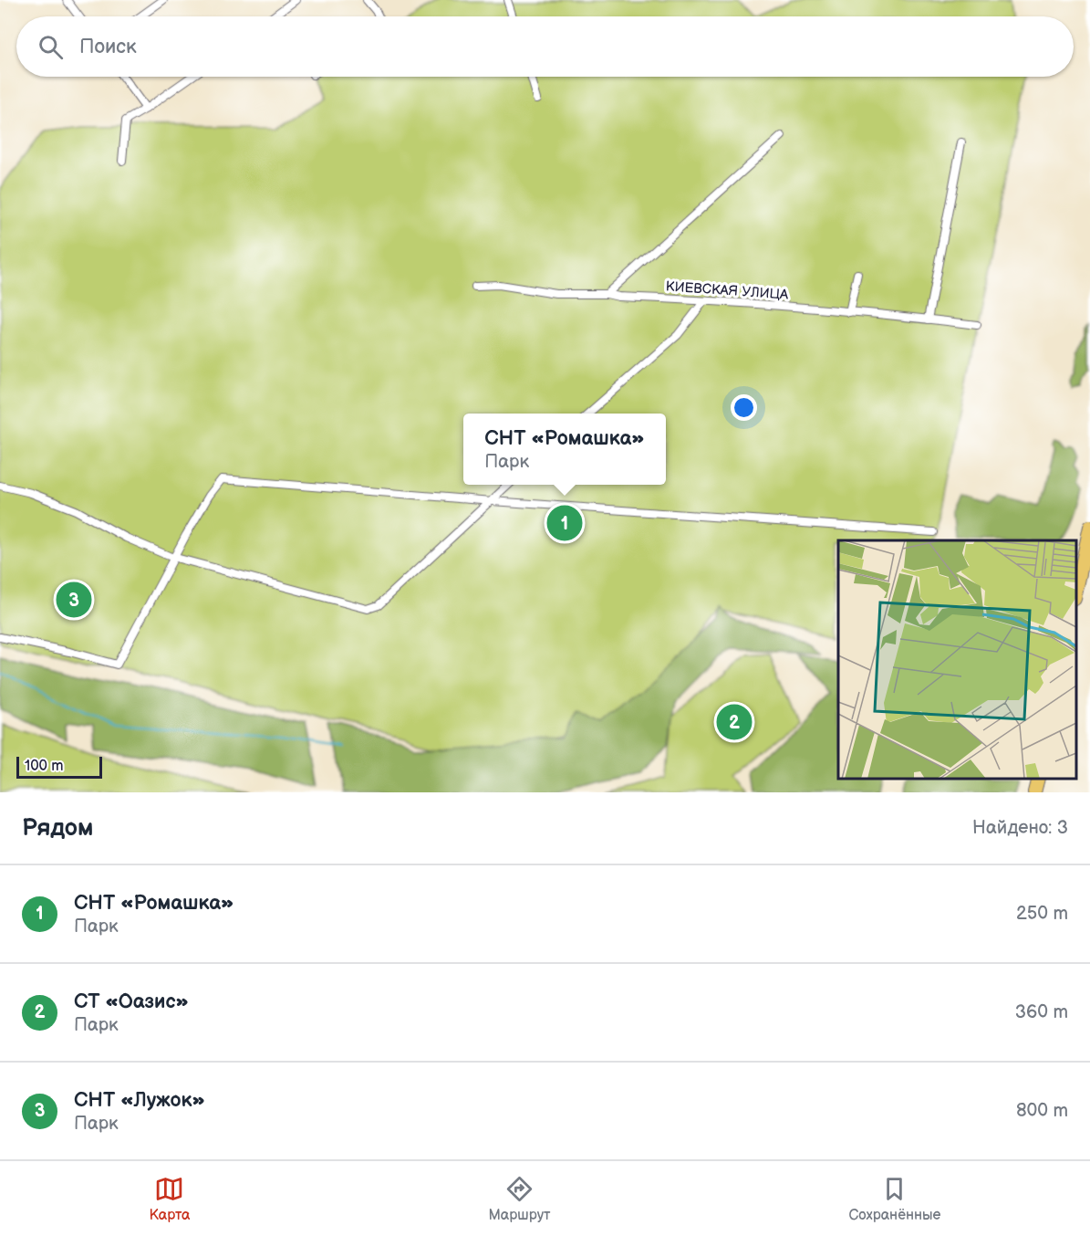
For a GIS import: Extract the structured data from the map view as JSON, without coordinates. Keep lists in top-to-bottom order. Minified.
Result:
{"streets":{"street":["КИЕВСКАЯ УЛИЦА"]},"scale_bar":"100 m","page":{"search":"Поиск","popup":["СНТ «Ромашка»","Парк"],"pins":["1","3","2"],"scale":"100 m","heading":["Рядом","Найдено: 3"],"list":[{"mark":"1","name":"СНТ «Ромашка»","note":"Парк","value":"250 m"},{"mark":"2","name":"СТ «Оазис»","note":"Парк","value":"360 m"},{"mark":"3","name":"СНТ «Лужок»","note":"Парк","value":"800 m"}],"nav":["Карта","Маршрут","Сохранённые"]}}
